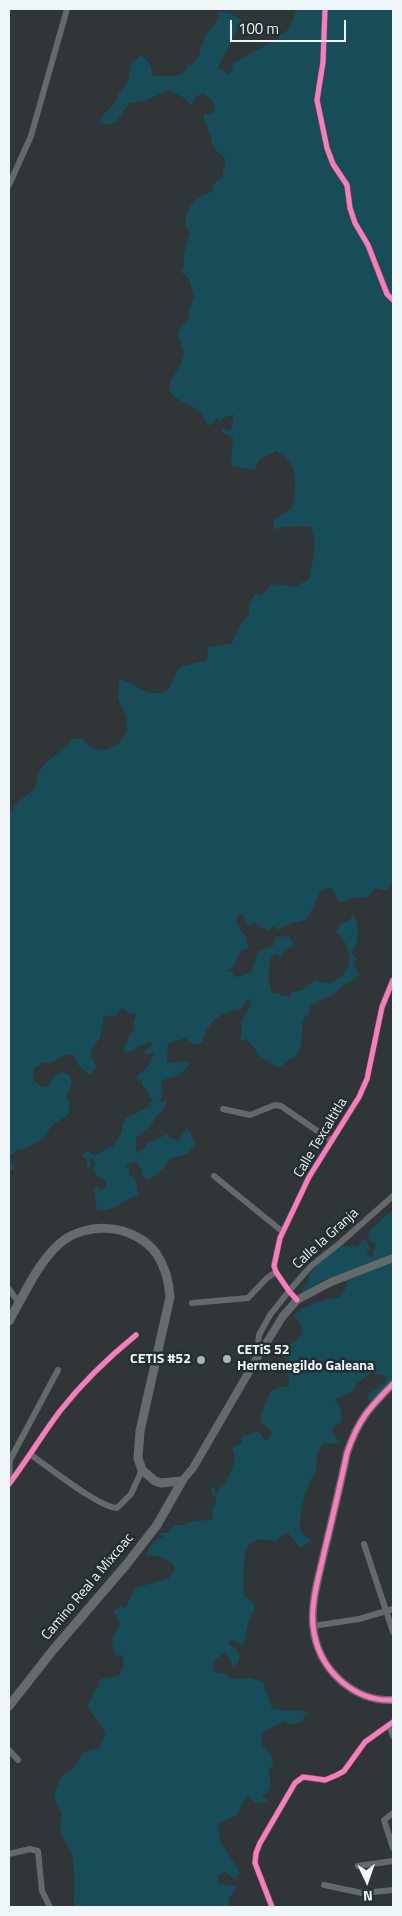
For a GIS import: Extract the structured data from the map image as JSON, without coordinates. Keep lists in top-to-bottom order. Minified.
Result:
{"streets":{"main road":["Camino Real a Mixcoac"],"street":["Calle Texcaltitla","Calle la Granja"]},"places":["CETiS 52 Hermenegildo Galeana","CETIS #52"],"scale_bar":"100 m","north":"bottom"}
